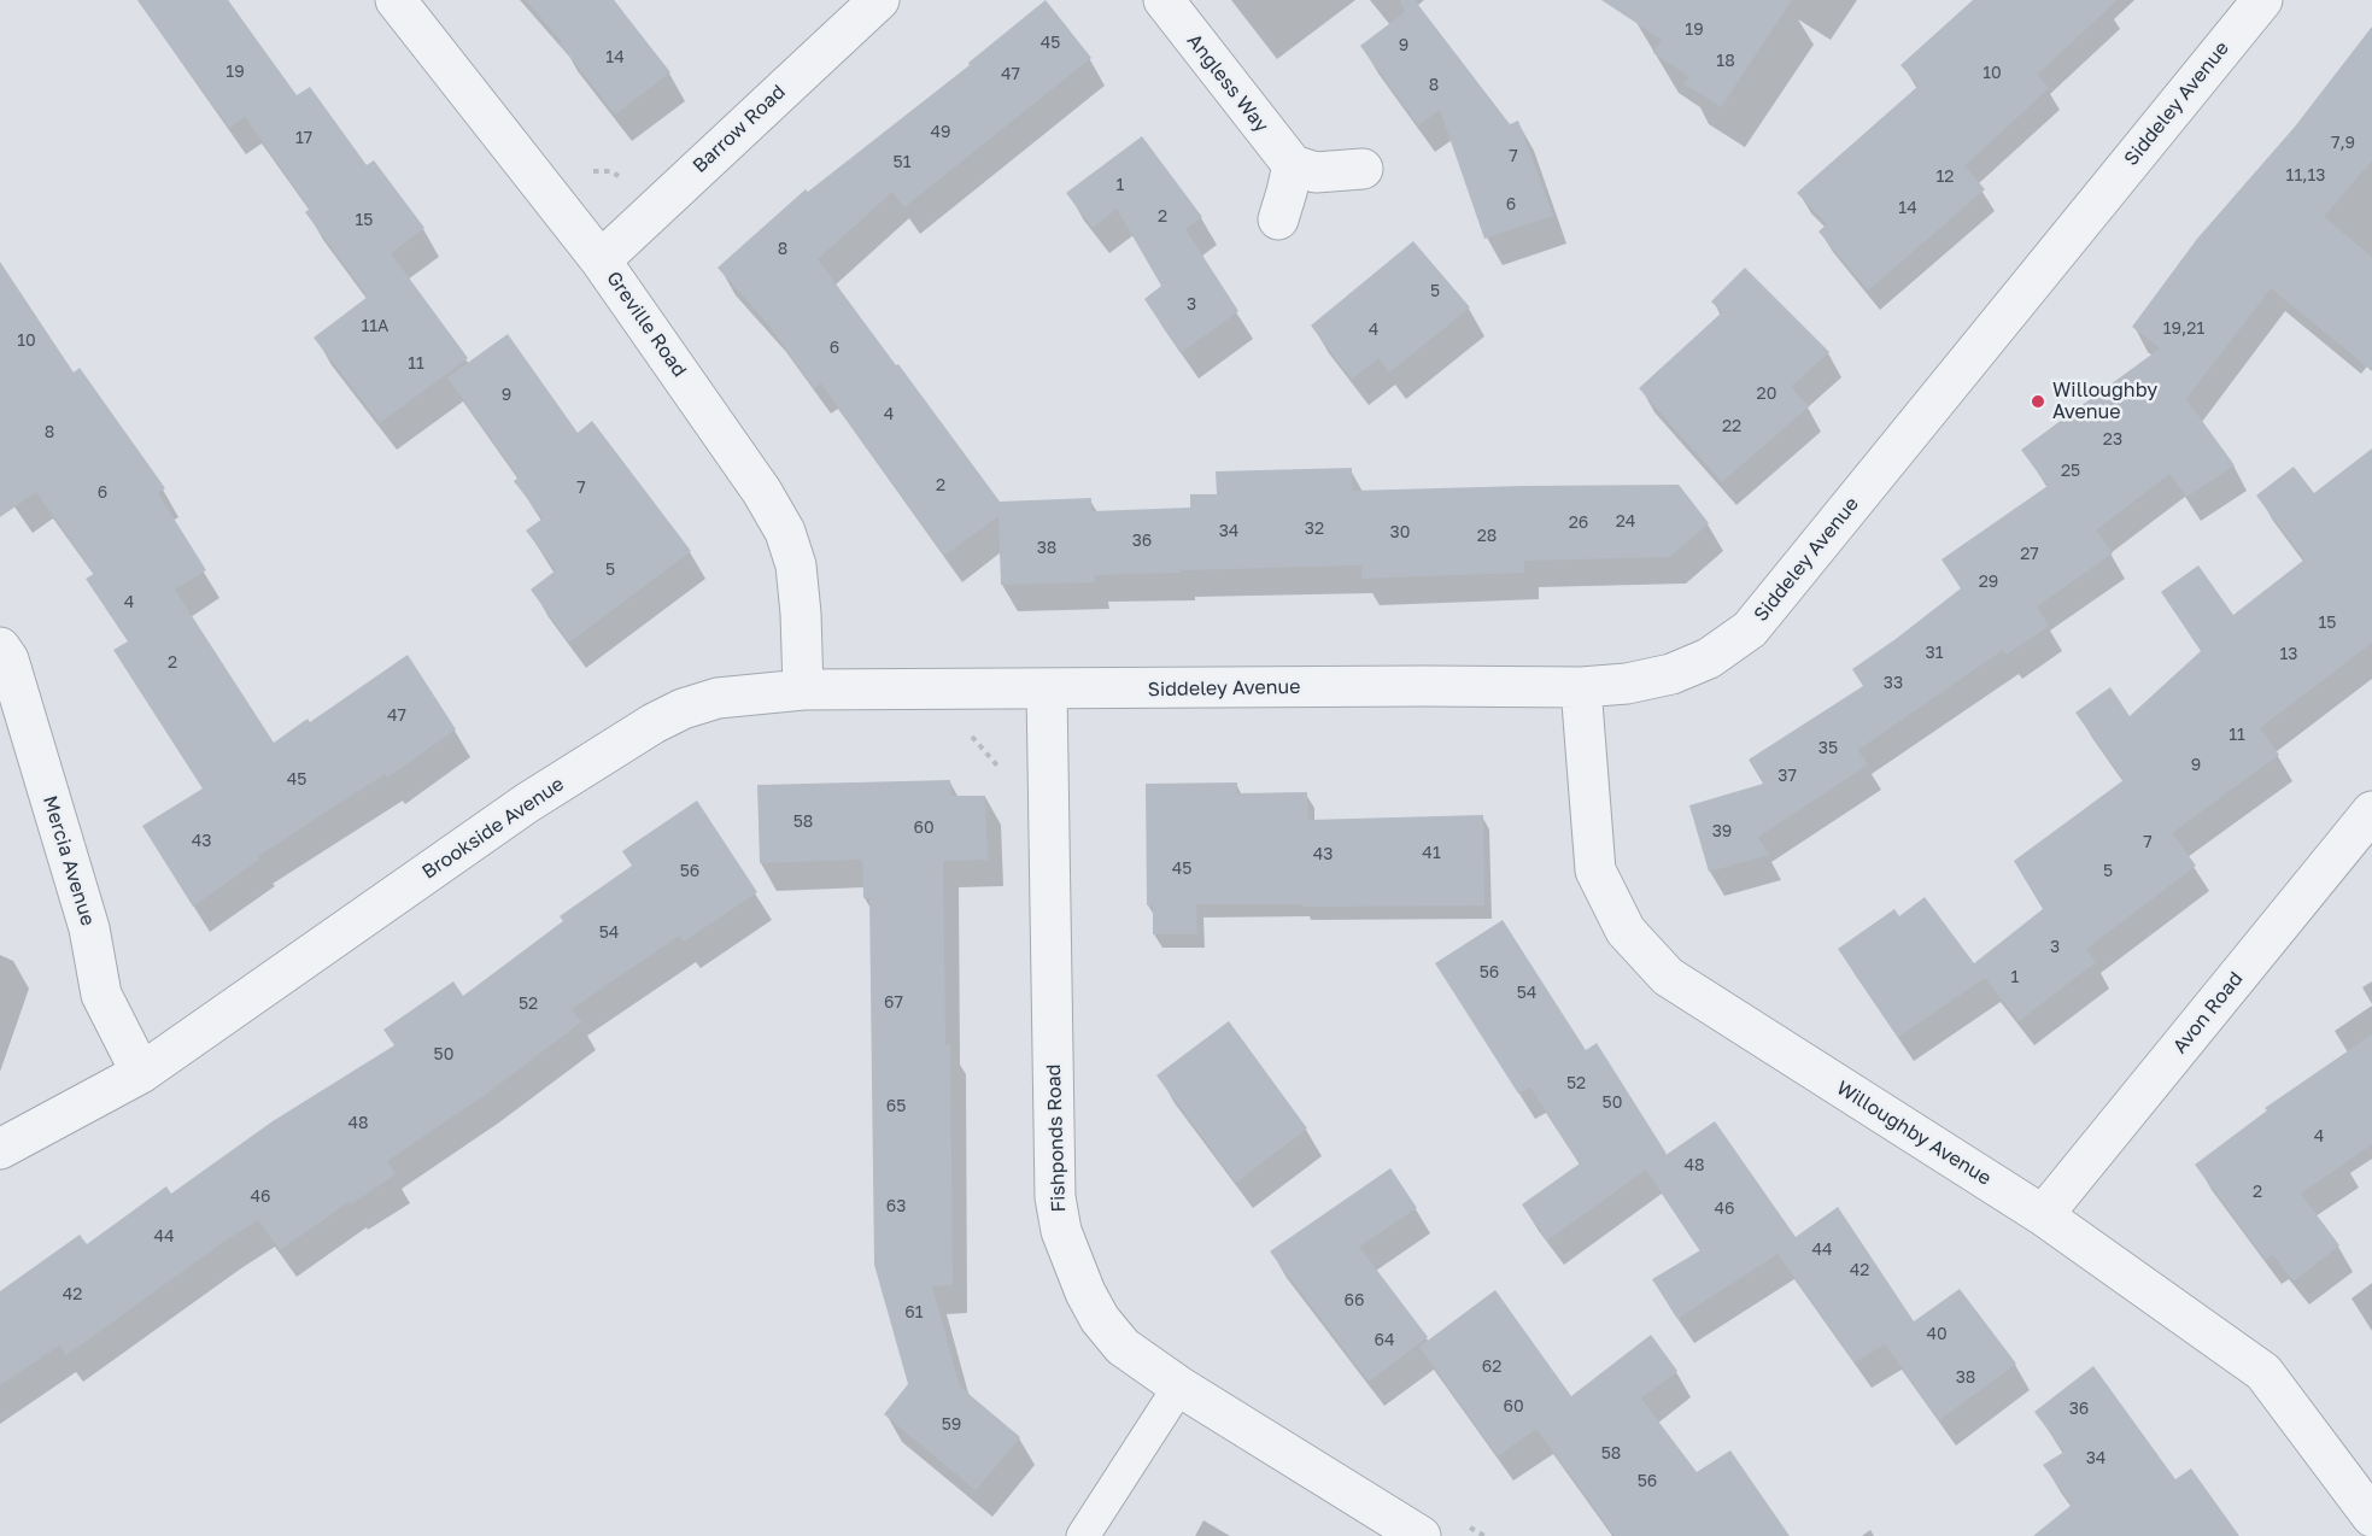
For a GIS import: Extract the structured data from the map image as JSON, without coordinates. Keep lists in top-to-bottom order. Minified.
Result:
{"streets":{"street":["Angless Way","Siddeley Avenue","Barrow Road","Greville Road","Brookside Avenue","Mercia Avenue","Avon Road","Willoughby Avenue","Fishponds Road"]},"crossings":[["Siddeley Avenue","Brookside Avenue"],["Siddeley Avenue","Willoughby Avenue"],["Siddeley Avenue","Fishponds Road"],["Barrow Road","Greville Road"],["Greville Road","Brookside Avenue"],["Brookside Avenue","Mercia Avenue"],["Brookside Avenue","Fishponds Road"],["Avon Road","Willoughby Avenue"]],"places":["Willoughby Avenue"],"house_numbers":["19","45","9","14","18","19","10","47","8","49","17","7,9","7","51","11,13","12","1","6","14","2","15","8","5","3","11A","19,21","4","10","6","11","20","9","4","22","8","23","25","2","7","6","24","26","32","34","30","28","36","38","27","5","29","4","15","31","13","2","33","47","11","35","9","37","45","58","60","39","43","7","41","43","45","56","5","54","3","56","1","54","67","52","50","52","50","65","48","4","48","2","46","63","46","44","44","42","42","66","61","40","64","62","38","60","36","59","58","34","56"]}
